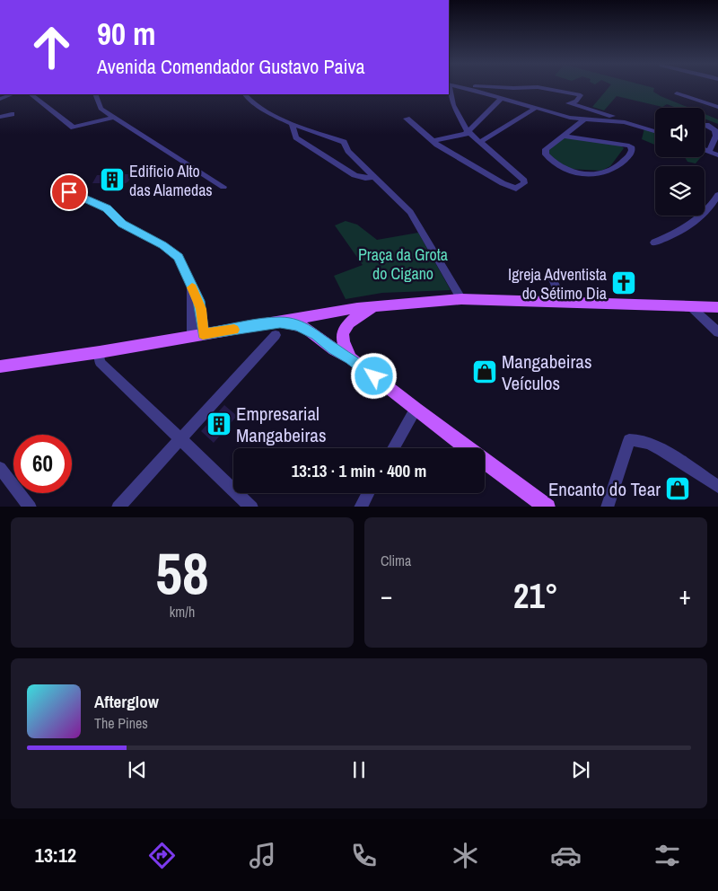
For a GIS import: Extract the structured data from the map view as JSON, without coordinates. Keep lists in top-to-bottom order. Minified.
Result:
{"parks":["Praça da Grota do Cigano"],"places":{"building":["Edificio Alto das Alamedas","Empresarial Mangabeiras"],"church":["Igreja Adventista do Sétimo Dia"],"shop":["Mangabeiras Veículos","Encanto do Tear"]},"page":{"turn":["90 m","Avenida Comendador Gustavo Paiva"],"limit":"60","trip":"13:13 · 1 min · 400 m","tile":[["58","km/h"],"Clima"],"heat":["−","21°","+"],"song":["Afterglow","The Pines"],"tabs":"13:12"}}
